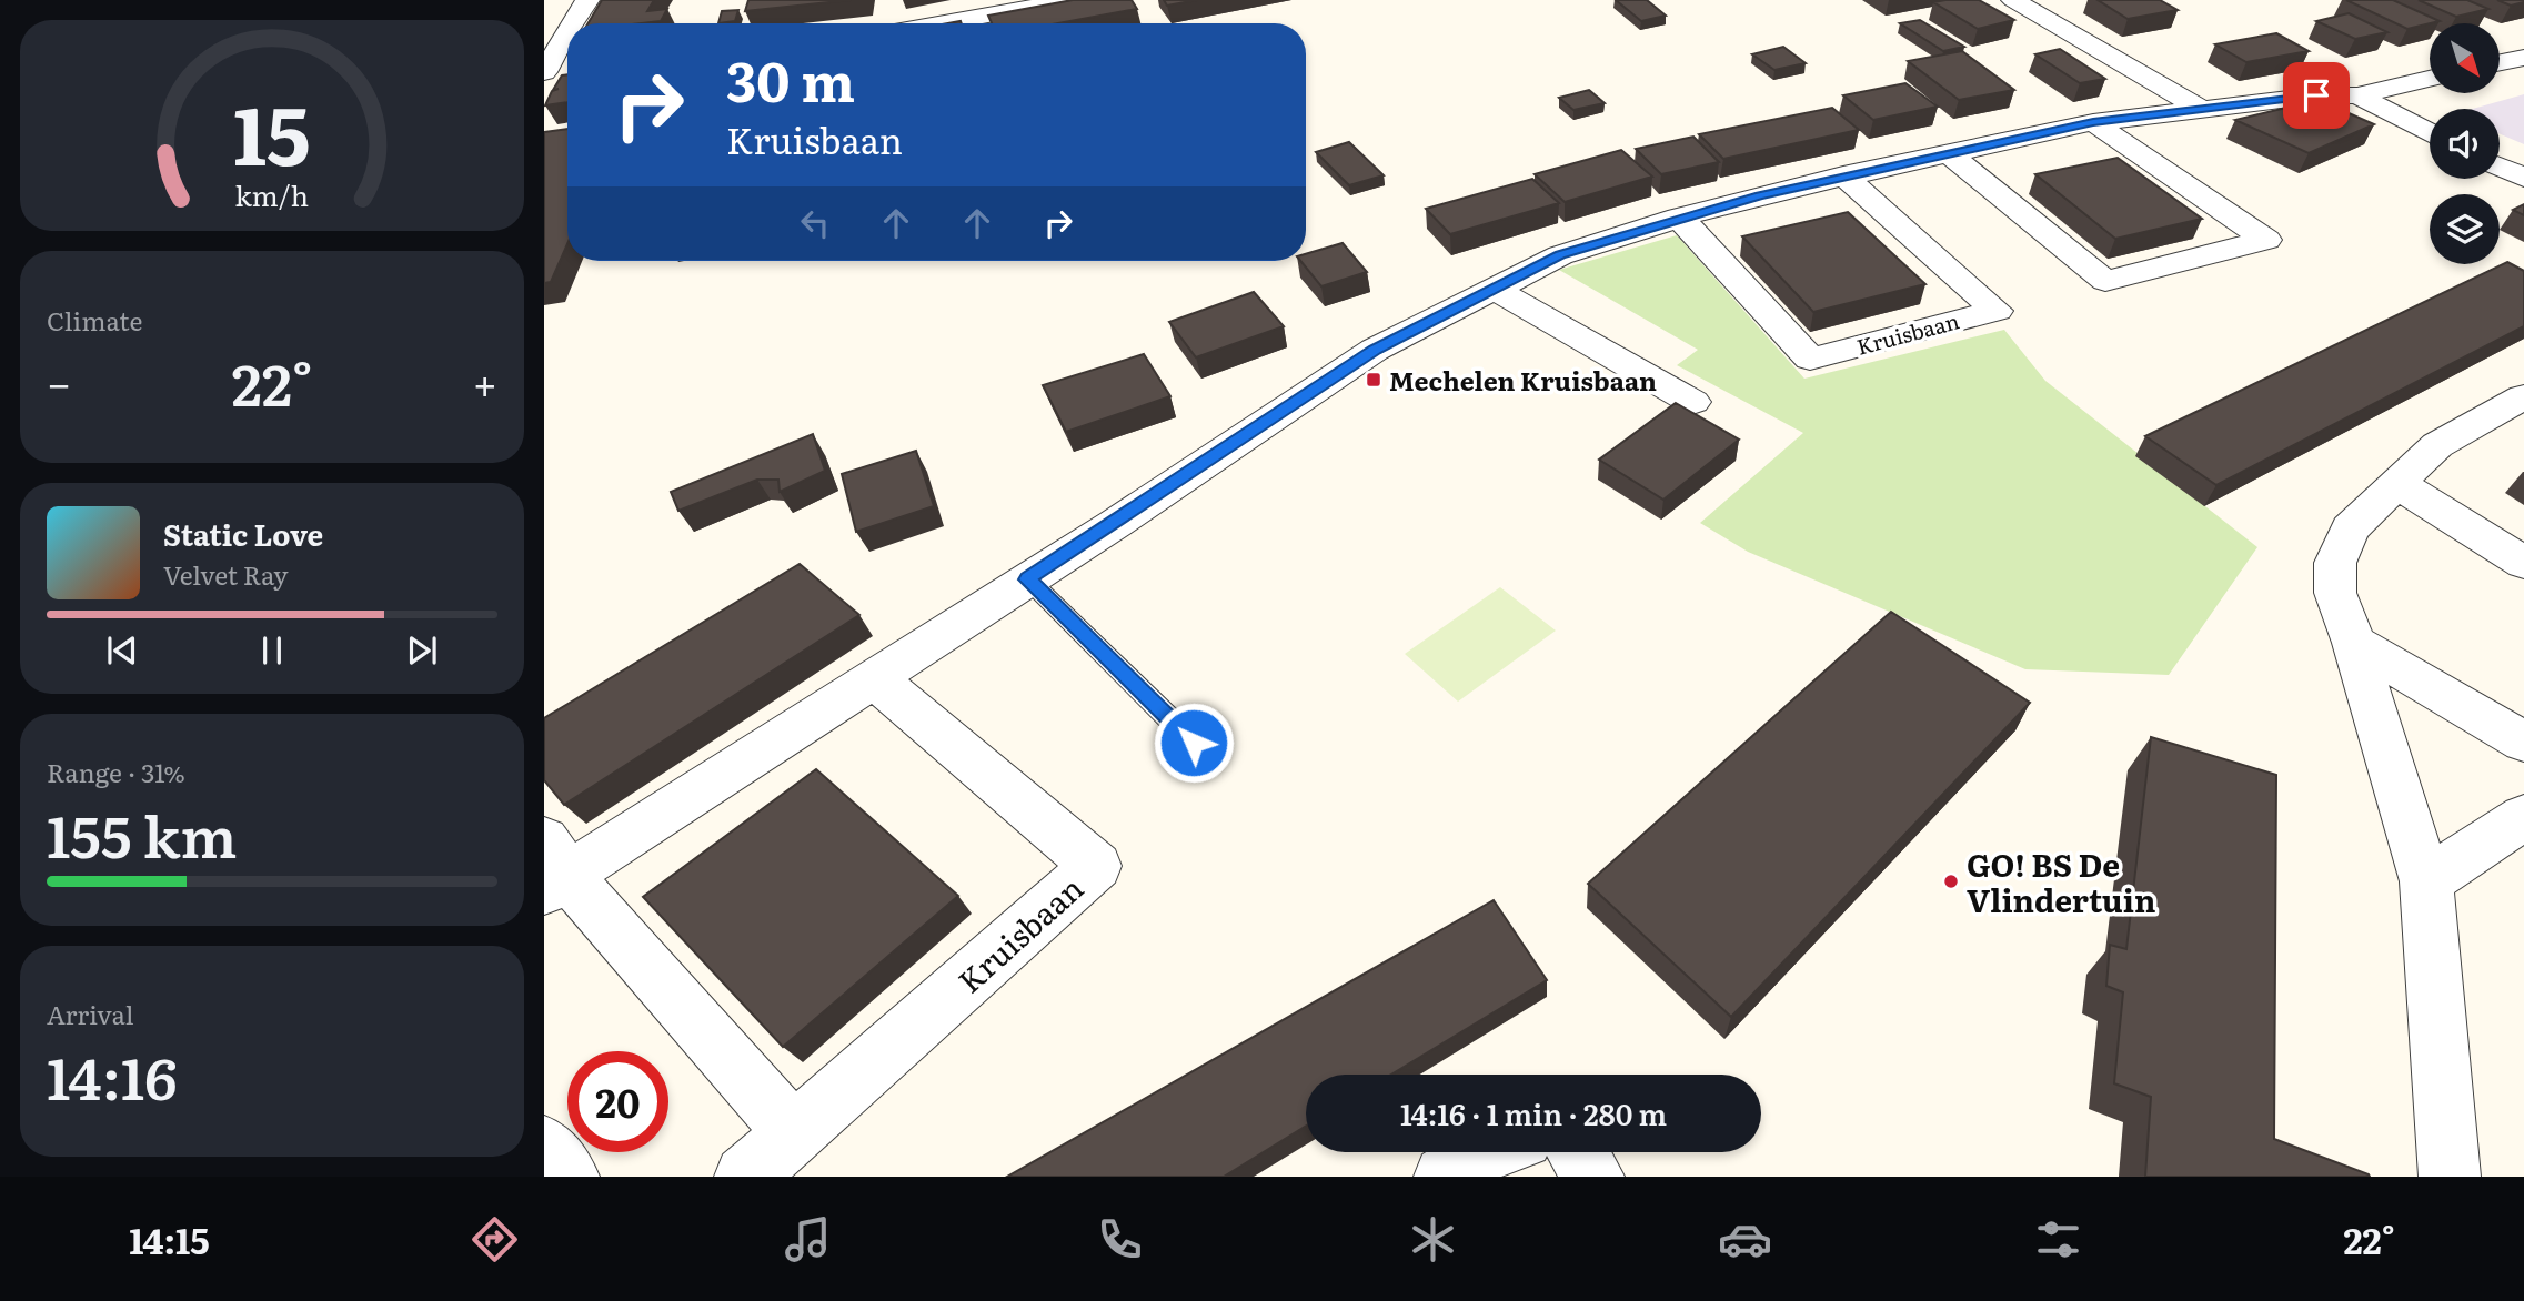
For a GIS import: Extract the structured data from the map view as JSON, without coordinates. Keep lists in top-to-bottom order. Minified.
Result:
{"streets":{"street":["Kruisbaan"]},"places":{"transit":["Mechelen Kruisbaan"],"other":["GO! BS De Vlindertuin"]},"north":"bottom right","page":{"turn":["30 m","Kruisbaan"],"tile":["Climate",["Range · 31%","155 km"],["Arrival","14:16"]],"heat":["−","22°","+"],"song":["Static Love","Velvet Ray"],"limit":"20","trip":"14:16 · 1 min · 280 m","tabs":["14:15","22°"],"gauge":["15","km/h"]}}
